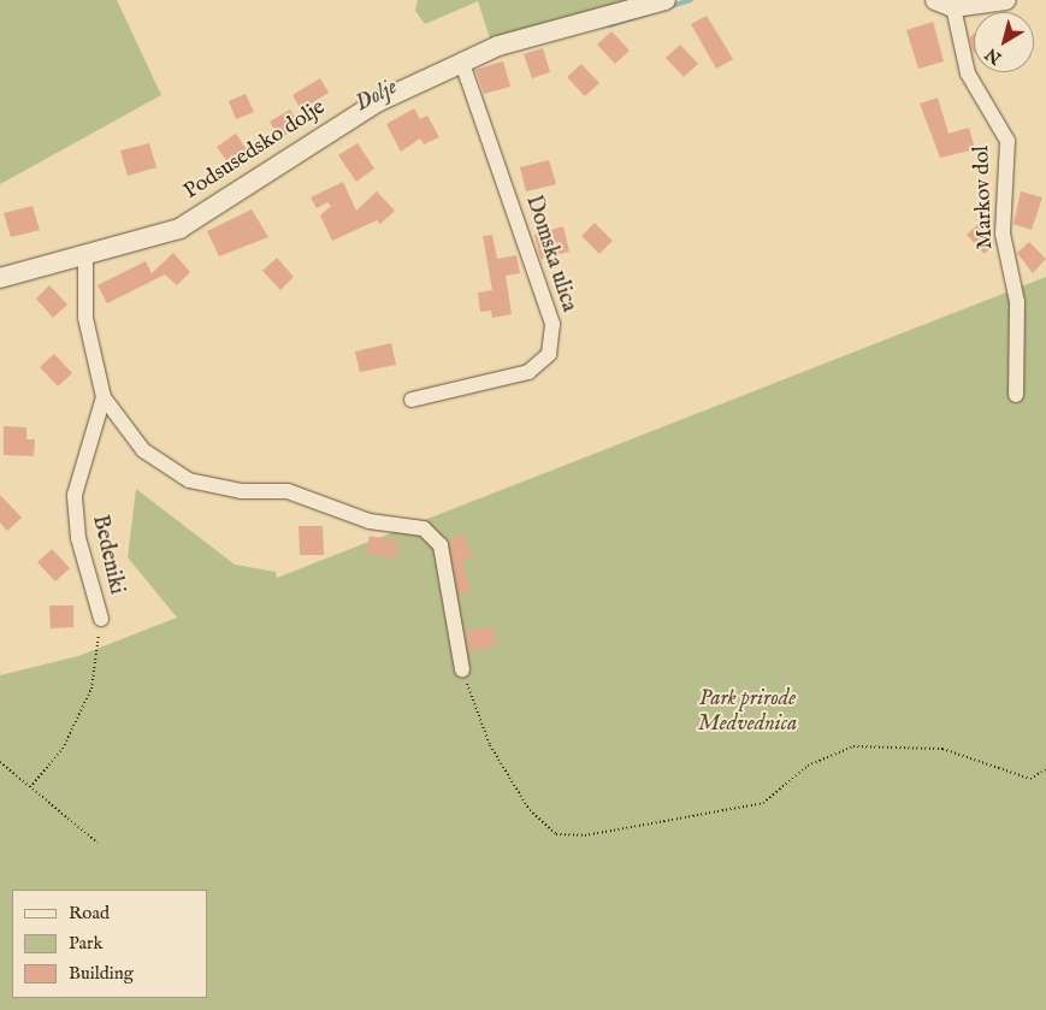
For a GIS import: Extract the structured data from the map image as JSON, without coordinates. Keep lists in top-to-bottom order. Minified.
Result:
{"streets":{"street":["Podsusedsko dolje","Markov dol","Domska ulica","Bedeniki"]},"crossings":[["Podsusedsko dolje","Domska ulica"]],"water":["Dolje"],"parks":["Park prirode Medvednica"],"legend":["Road","Park","Building"],"north":"bottom left"}
